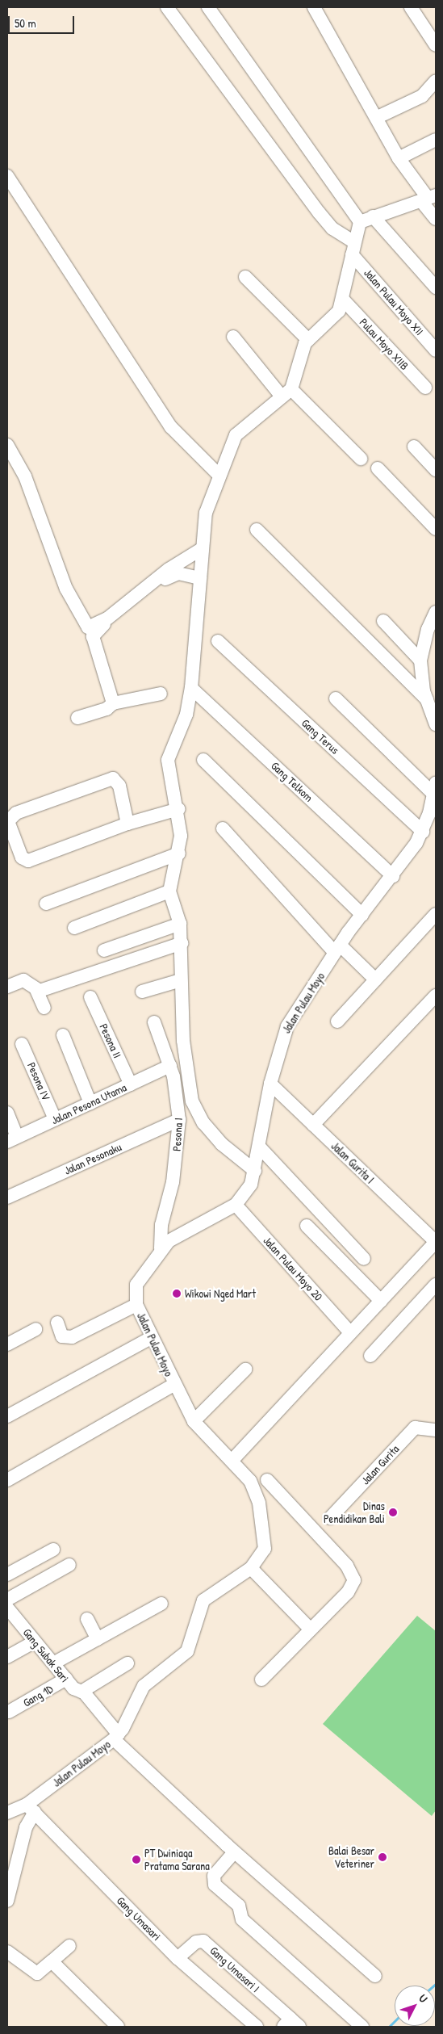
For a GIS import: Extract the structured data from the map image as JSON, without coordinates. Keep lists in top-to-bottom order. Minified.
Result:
{"streets":{"street":["Jalan Pulau Moyo XII","Pulau Moyo XIIB","Gang Terus","Gang Telkom","Jalan Pulau Moyo","Pesona II","Pesona IV","Jalan Pesona Utama","Pesona I","Jalan Pesonaku","Jalan Gurita I","Jalan Pulau Moyo 20","Jalan Gurita","Gang Subak Sari","Gang 1D","Gang Umasari","Gang Umasari I"]},"crossings":[["Gang Terus","Jalan Pulau Moyo"],["Gang Telkom","Jalan Pulau Moyo"],["Jalan Pulau Moyo","Pesona I"],["Jalan Pulau Moyo","Jalan Gurita I"],["Jalan Pulau Moyo","Jalan Pulau Moyo 20"],["Jalan Pulau Moyo","Gang Subak Sari"],["Jalan Pulau Moyo","Gang Umasari"],["Pesona II","Jalan Pesona Utama"],["Pesona IV","Jalan Pesona Utama"],["Jalan Pesona Utama","Pesona I"],["Pesona I","Jalan Pesonaku"],["Gang Subak Sari","Gang 1D"],["Gang Umasari","Gang Umasari I"]],"places":["Wikowi Nged Mart","Dinas Pendidikan Bali","Balai Besar Veteriner","PT Dwiniaga Pratama Sarana"],"scale_bar":"50 m","north":"top right"}
